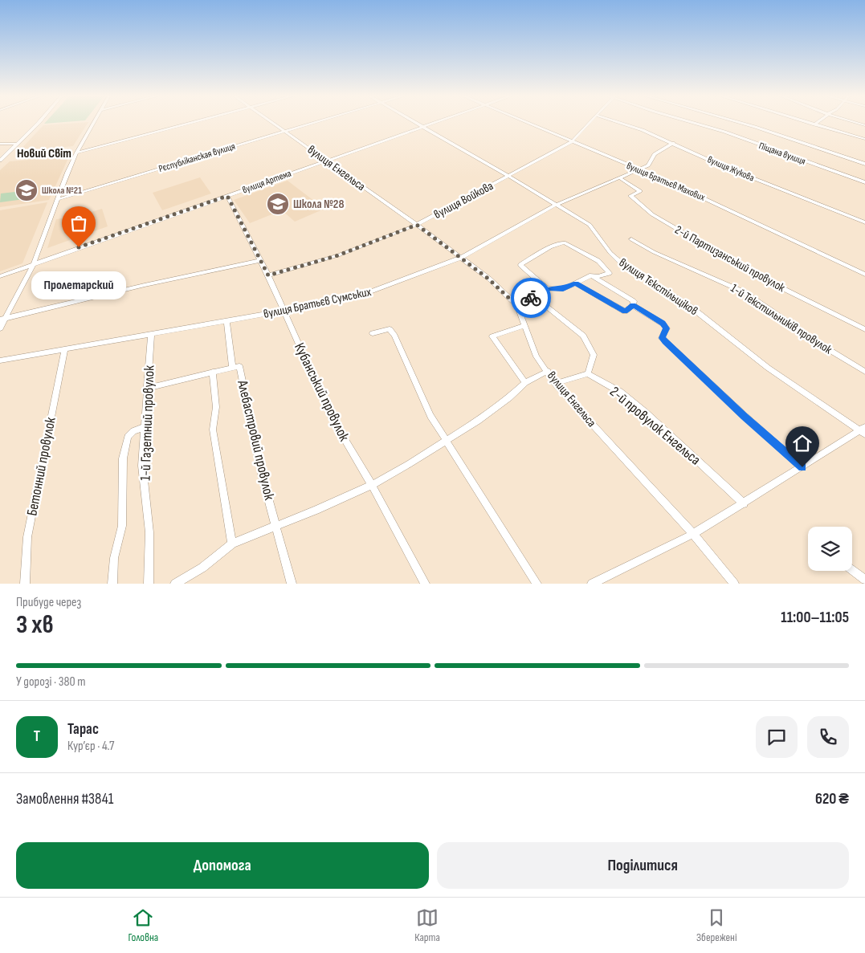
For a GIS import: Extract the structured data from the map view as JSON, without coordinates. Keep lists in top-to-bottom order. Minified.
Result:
{"streets":{"street":["Піщана вулиця","Рєспубліканская вулиця","вулиця Енгельса","вулиця Жукова","вулиця Артема","вулиця Братьєв Махових","вулиця Войкова","2-й Партизанський провулок","вулиця Тєкстільщіков","вулиця Братьєв Сумських","1-й Текстильників провулок","Кубанський провулок","1-й Газетний провулок","2-й провулок Енгельса","Алебастровий провулок","Бетонний провулок"]},"crossings":[["Рєспубліканская вулиця","вулиця Енгельса"],["вулиця Енгельса","вулиця Артема"],["вулиця Енгельса","вулиця Войкова"],["вулиця Енгельса","вулиця Братьєв Сумських"],["вулиця Жукова","вулиця Братьєв Сумських"],["вулиця Артема","вулиця Тєкстільщіков"],["вулиця Артема","Кубанський провулок"],["вулиця Братьєв Махових","вулиця Войкова"],["вулиця Братьєв Махових","вулиця Братьєв Сумських"],["вулиця Войкова","вулиця Тєкстільщіков"],["вулиця Войкова","Кубанський провулок"],["2-й Партизанський провулок","вулиця Братьєв Сумських"],["вулиця Тєкстільщіков","вулиця Братьєв Сумських"],["вулиця Братьєв Сумських","Кубанський провулок"],["вулиця Братьєв Сумських","1-й Газетний провулок"],["вулиця Братьєв Сумських","Бетонний провулок"],["1-й Газетний провулок","Алебастровий провулок"]],"districts":["Новий Світ"],"places":{"school or university":["Школа №21","Школа №28"],"other":["Пролетарский"]},"page":{"bubble":"Пролетарский","heading":["3 хв","Прибуде через","11:00–11:05"],"panel":["Тарас","Кур’єр · 4.7","Замовлення #3841","620 ₴"],"bar":"У дорозі · 380 m","round":"Т","buttons":["Допомога","Поділитися"],"tabs":["Головна","Карта","Збережені"]}}
